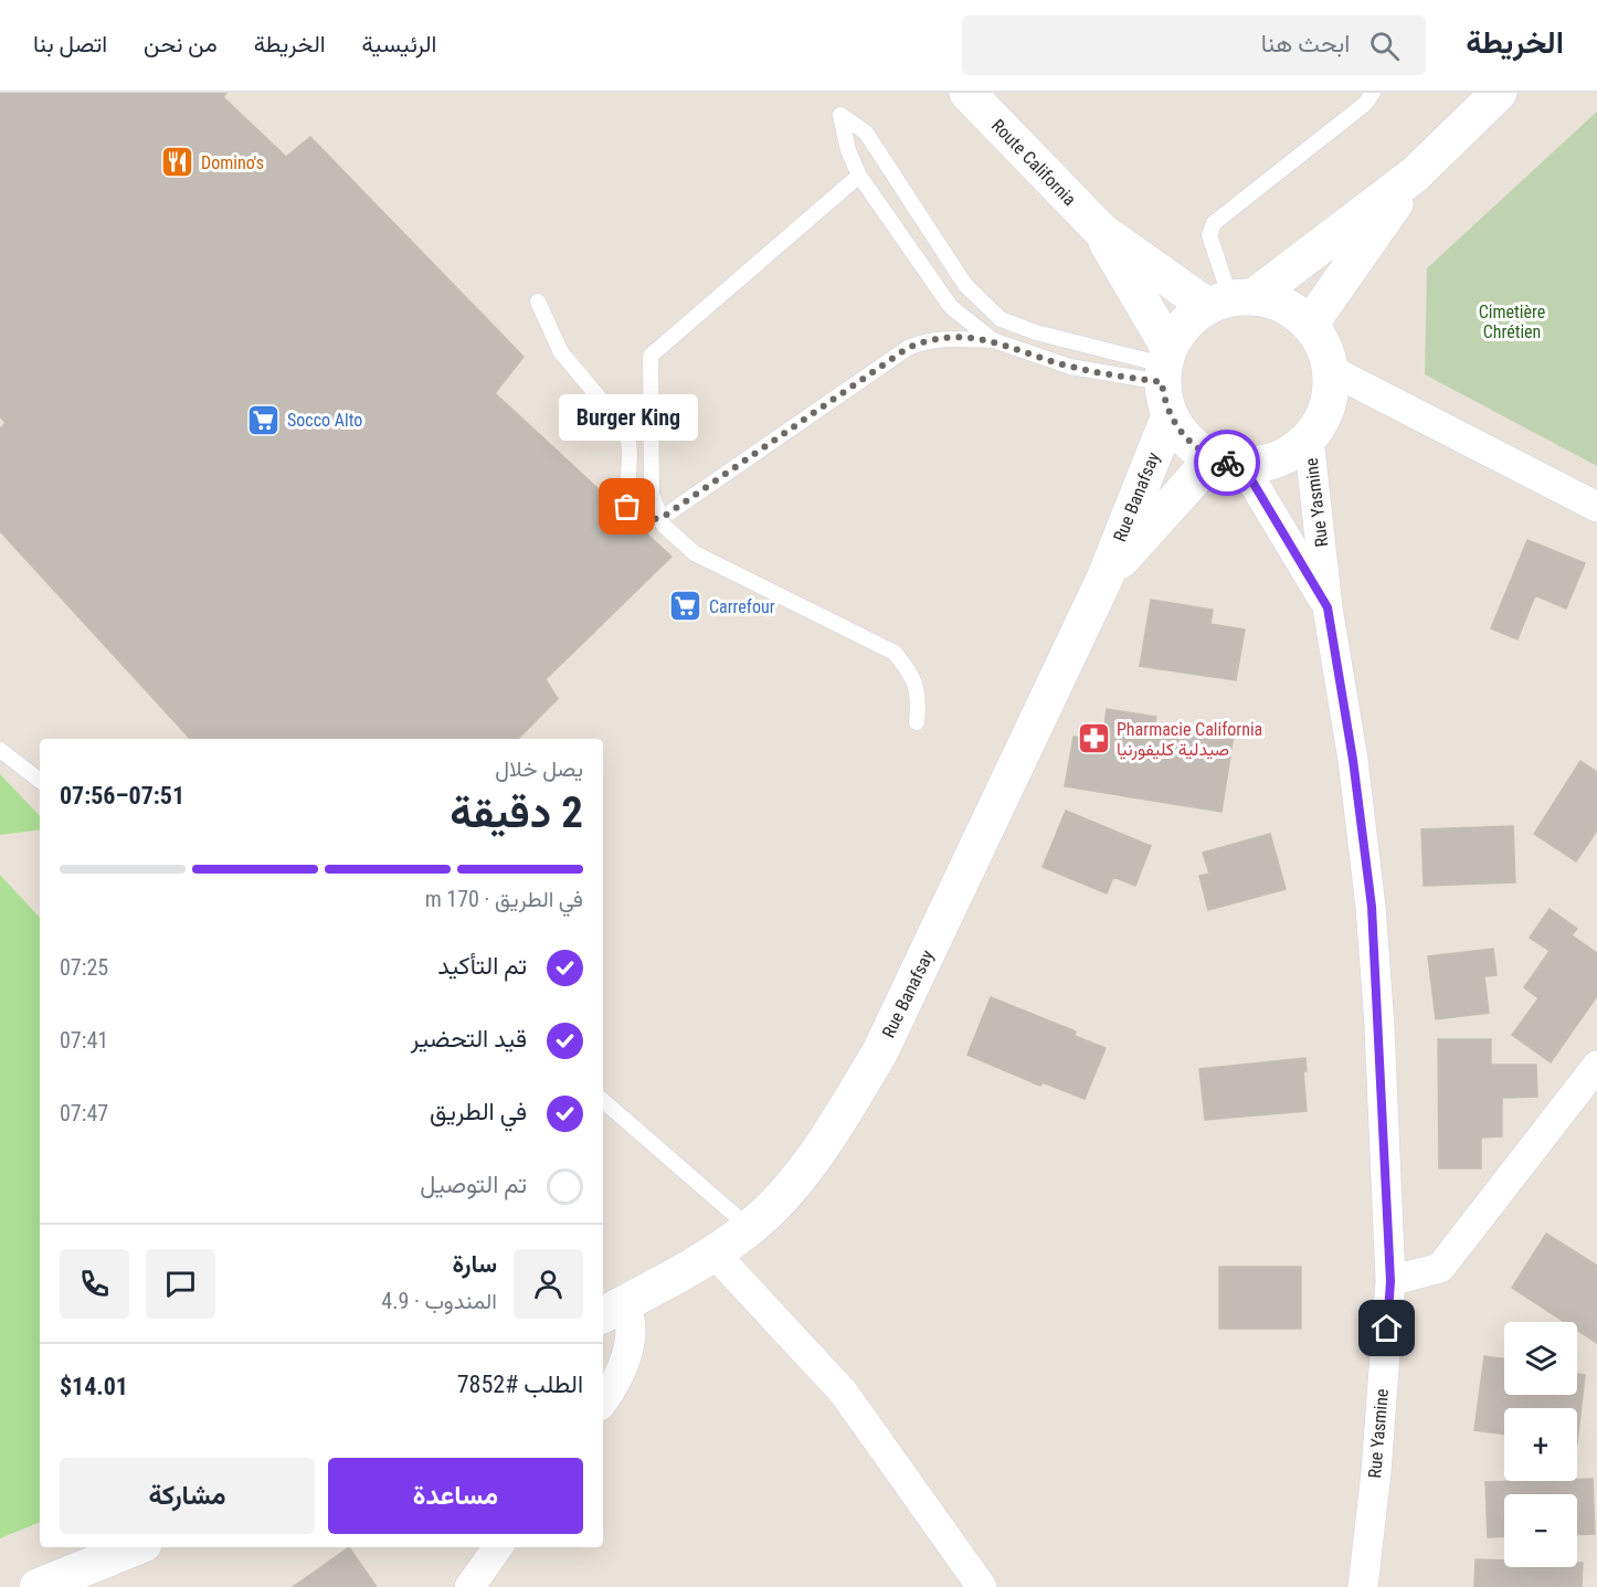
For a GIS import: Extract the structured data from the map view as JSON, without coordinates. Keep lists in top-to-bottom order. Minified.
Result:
{"streets":{"main road":["Route California","Rue Banafsay"],"street":["Rue Yasmine"]},"crossings":[["Route California","Rue Banafsay"],["Route California","Rue Yasmine"],["Rue Banafsay","Rue Yasmine"]],"parks":["Cimetière Chrétien"],"places":{"restaurant":["Domino's"],"supermarket":["Socco Alto","Carrefour"],"other":["Burger King"],"pharmacy":["Pharmacie California صيدلية كليفورنيا"]},"page":{"header":"الخريطة","search":"ابحث هنا","nav":["الرئيسية","الخريطة","من نحن","اتصل بنا"],"bubble":"Burger King","heading":["2 دقيقة","يصل خلال","07:51–07:56"],"panel":["سارة","المندوب · 4.9","الطلب #7852","$14.01"],"bar":"في الطريق · 170 m","list":[["تم التأكيد","07:25"],["قيد التحضير","07:41"],["في الطريق","07:47"],"تم التوصيل"],"map_buttons":["+","−"],"buttons":["مساعدة","مشاركة"]}}
